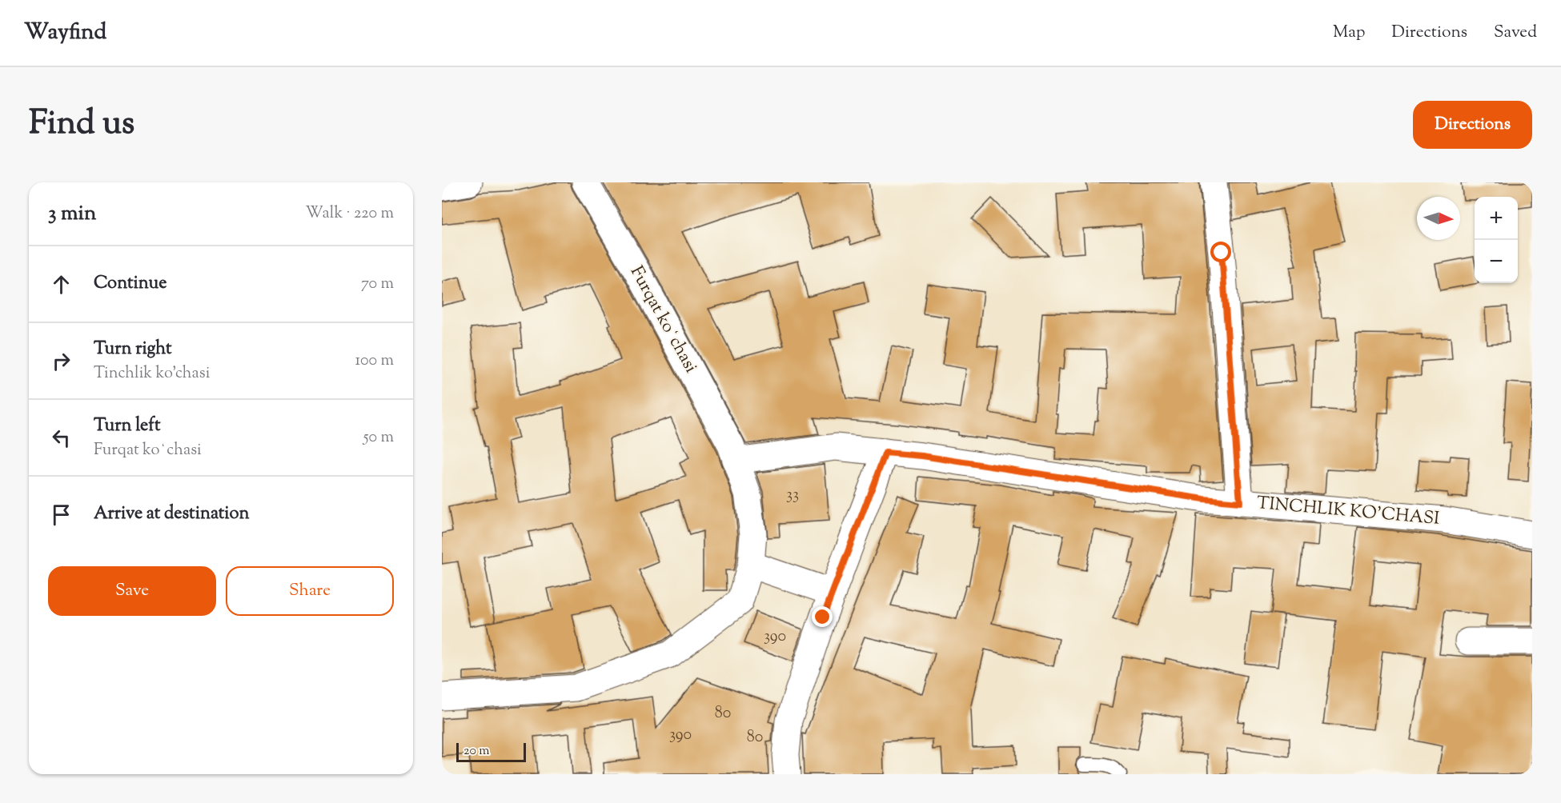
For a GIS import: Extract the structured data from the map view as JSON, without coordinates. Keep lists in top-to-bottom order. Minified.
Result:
{"streets":{"street":["Furqat koʻchasi","TINCHLIK KO'CHASI"]},"crossings":[["Furqat koʻchasi","TINCHLIK KO'CHASI"]],"house_numbers":["33","390","80","390","80"],"scale_bar":"20 m","north":"right","page":{"header":"Wayfind","nav":["Map","Directions","Saved"],"title":"Find us","buttons":["Directions",["Save","Share"]],"heading":["3 min","Walk · 220 m"],"map_buttons":["+","−"],"list":[["Continue","70 m"],["Turn right","Tinchlik ko'chasi","100 m"],["Turn left","Furqat koʻchasi","50 m"],"Arrive at destination"],"scale":"20 m"}}
